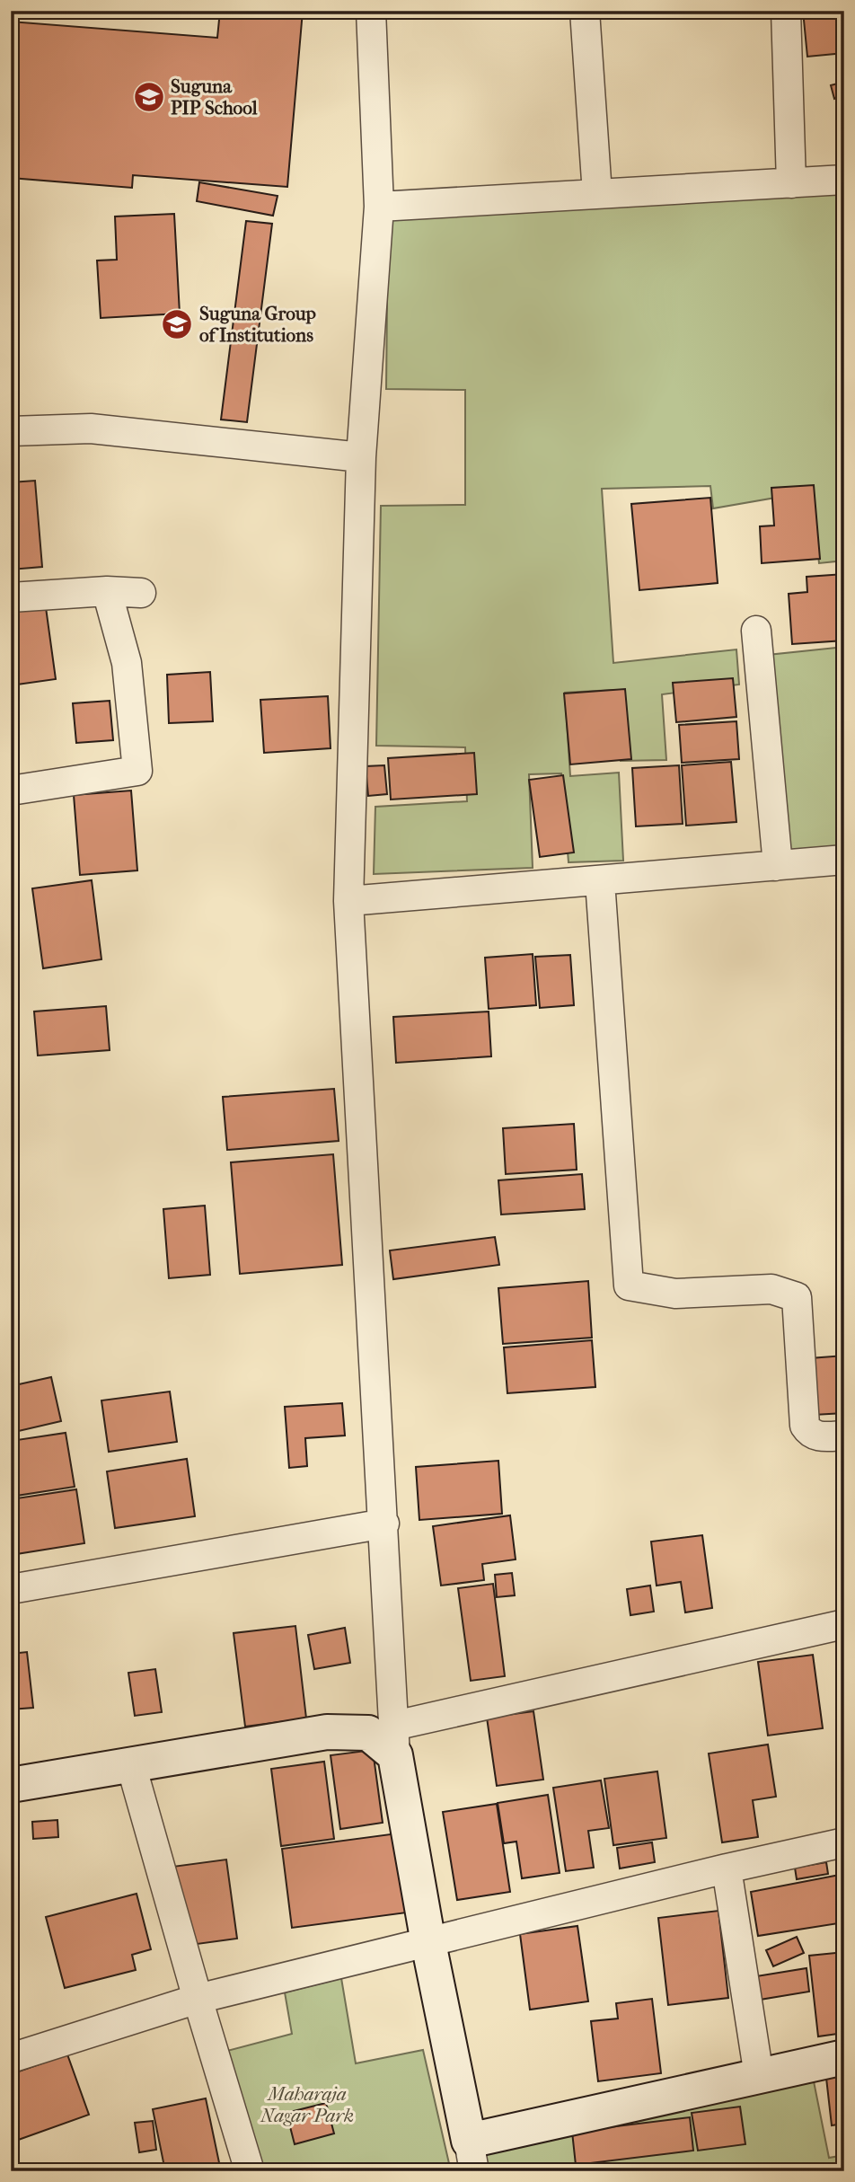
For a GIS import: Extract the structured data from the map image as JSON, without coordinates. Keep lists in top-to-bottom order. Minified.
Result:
{"parks":["Maharaja Nagar Park"],"places":{"school or university":["Suguna PIP School","Suguna Group of Institutions"]}}
